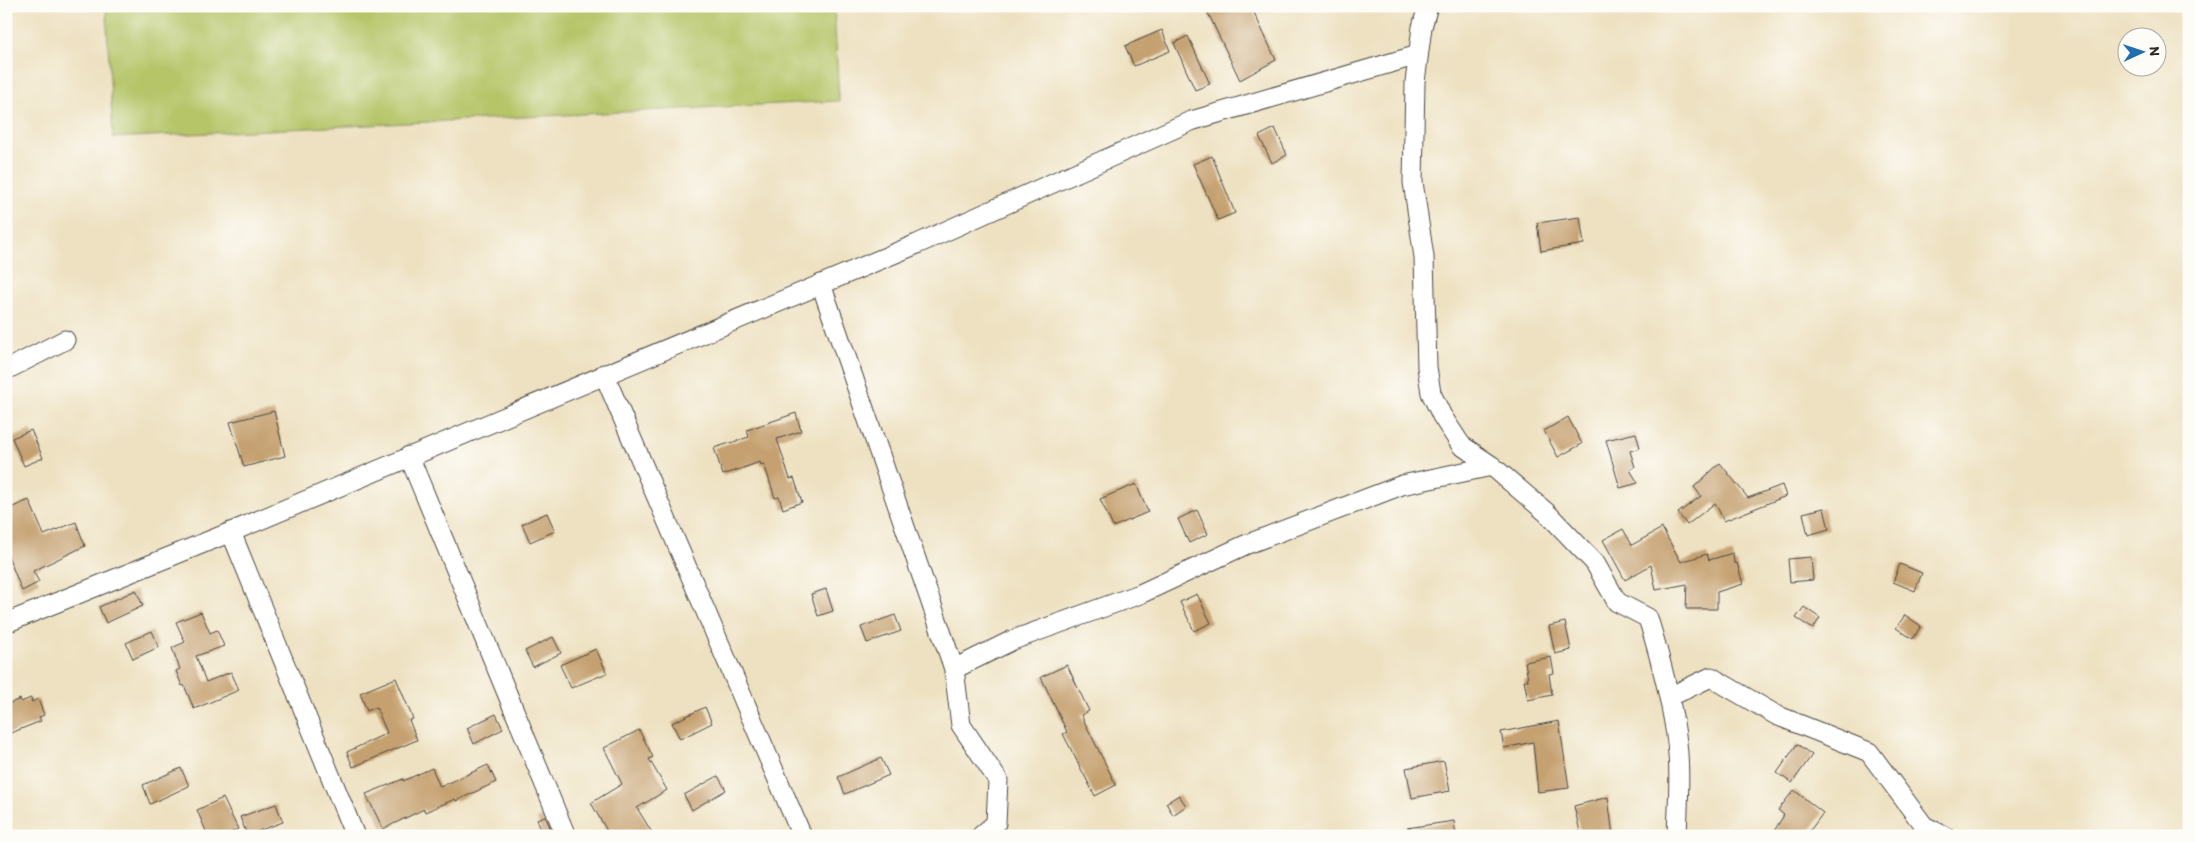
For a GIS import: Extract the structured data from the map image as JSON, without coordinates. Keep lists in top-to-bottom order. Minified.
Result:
{"north":"right"}
